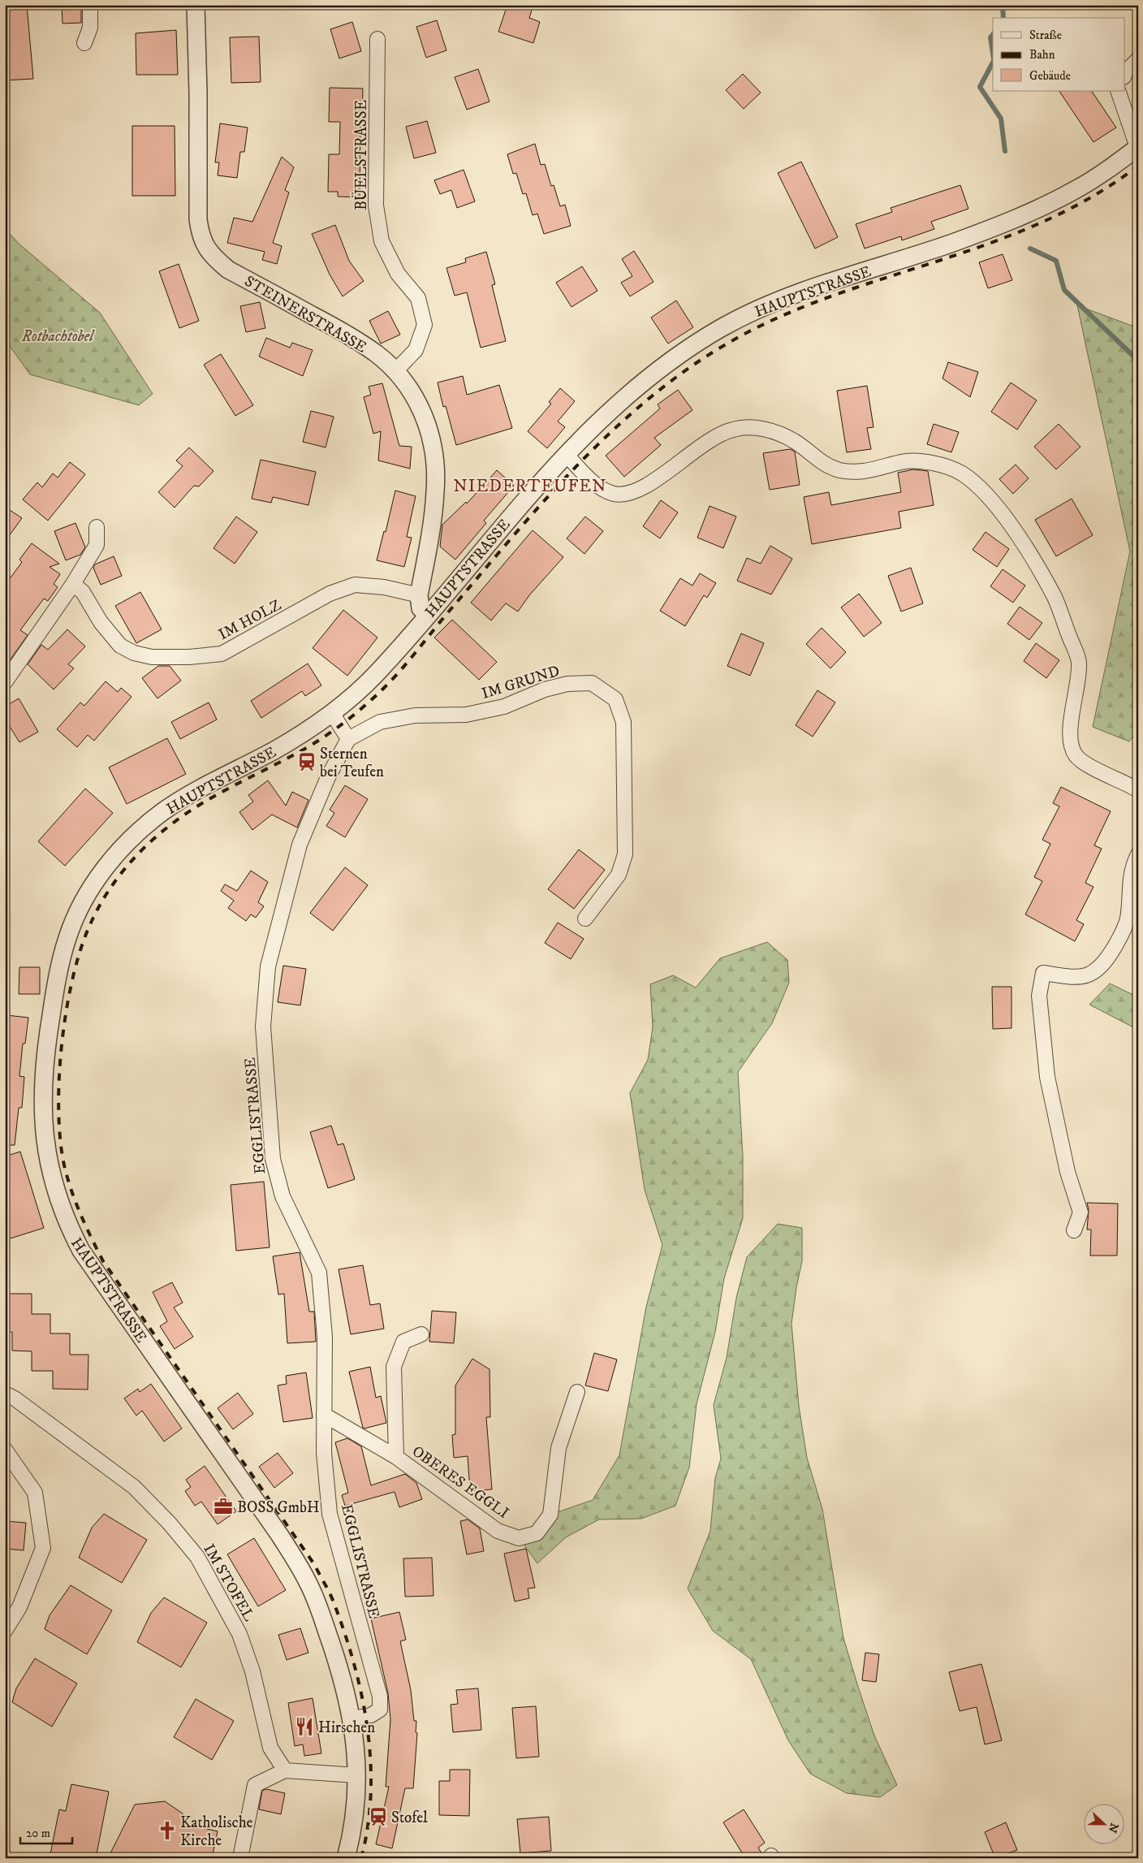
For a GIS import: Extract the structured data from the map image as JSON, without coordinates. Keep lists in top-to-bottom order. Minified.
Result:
{"streets":{"street":["BÜELSTRASSE","HAUPTSTRASSE","STEINERSTRASSE","IM HOLZ","IM GRUND","EGGLISTRASSE","OBERES EGGLI","IM STOFEL"]},"crossings":[["BÜELSTRASSE","STEINERSTRASSE"],["HAUPTSTRASSE","EGGLISTRASSE"],["STEINERSTRASSE","IM HOLZ"],["IM GRUND","EGGLISTRASSE"],["EGGLISTRASSE","OBERES EGGLI"]],"districts":["NIEDERTEUFEN"],"parks":["Rotbachtobel"],"places":{"station":["Sternen bei Teufen","Stofel"],"office":["BOSS GmbH"],"restaurant":["Hirschen"],"church":["Katholische Kirche"]},"legend":["Straße","Bahn","Gebäude"],"scale_bar":"20 m","north":"right"}
